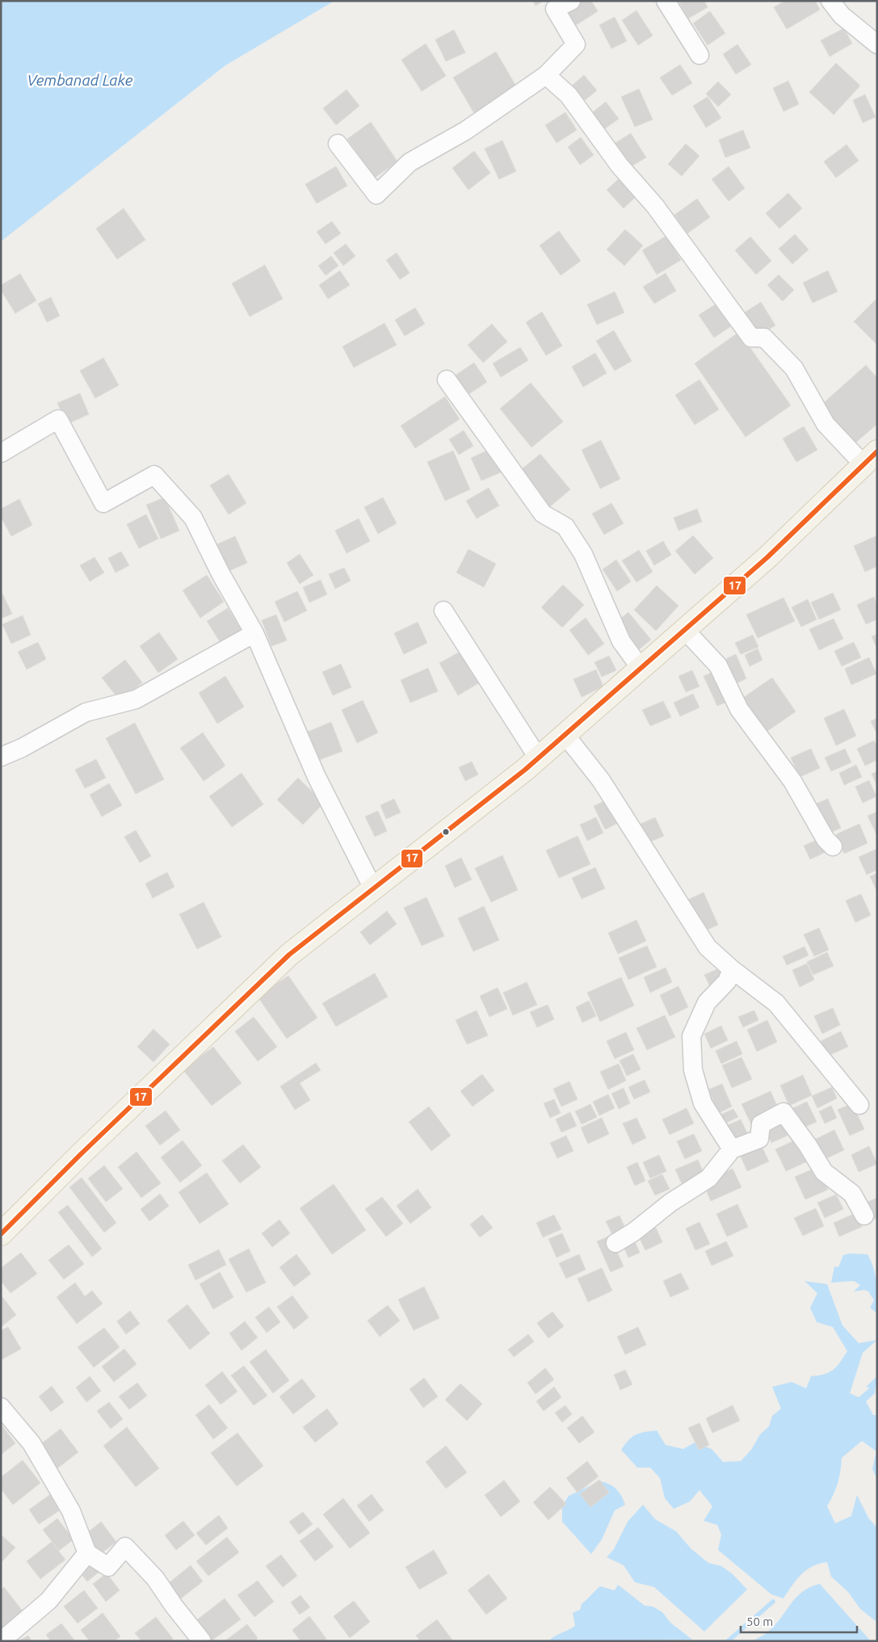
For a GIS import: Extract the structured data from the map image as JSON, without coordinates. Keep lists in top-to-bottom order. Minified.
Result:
{"water":["Vembanad Lake"],"lines":["transit line 17"],"scale_bar":"50 m"}
